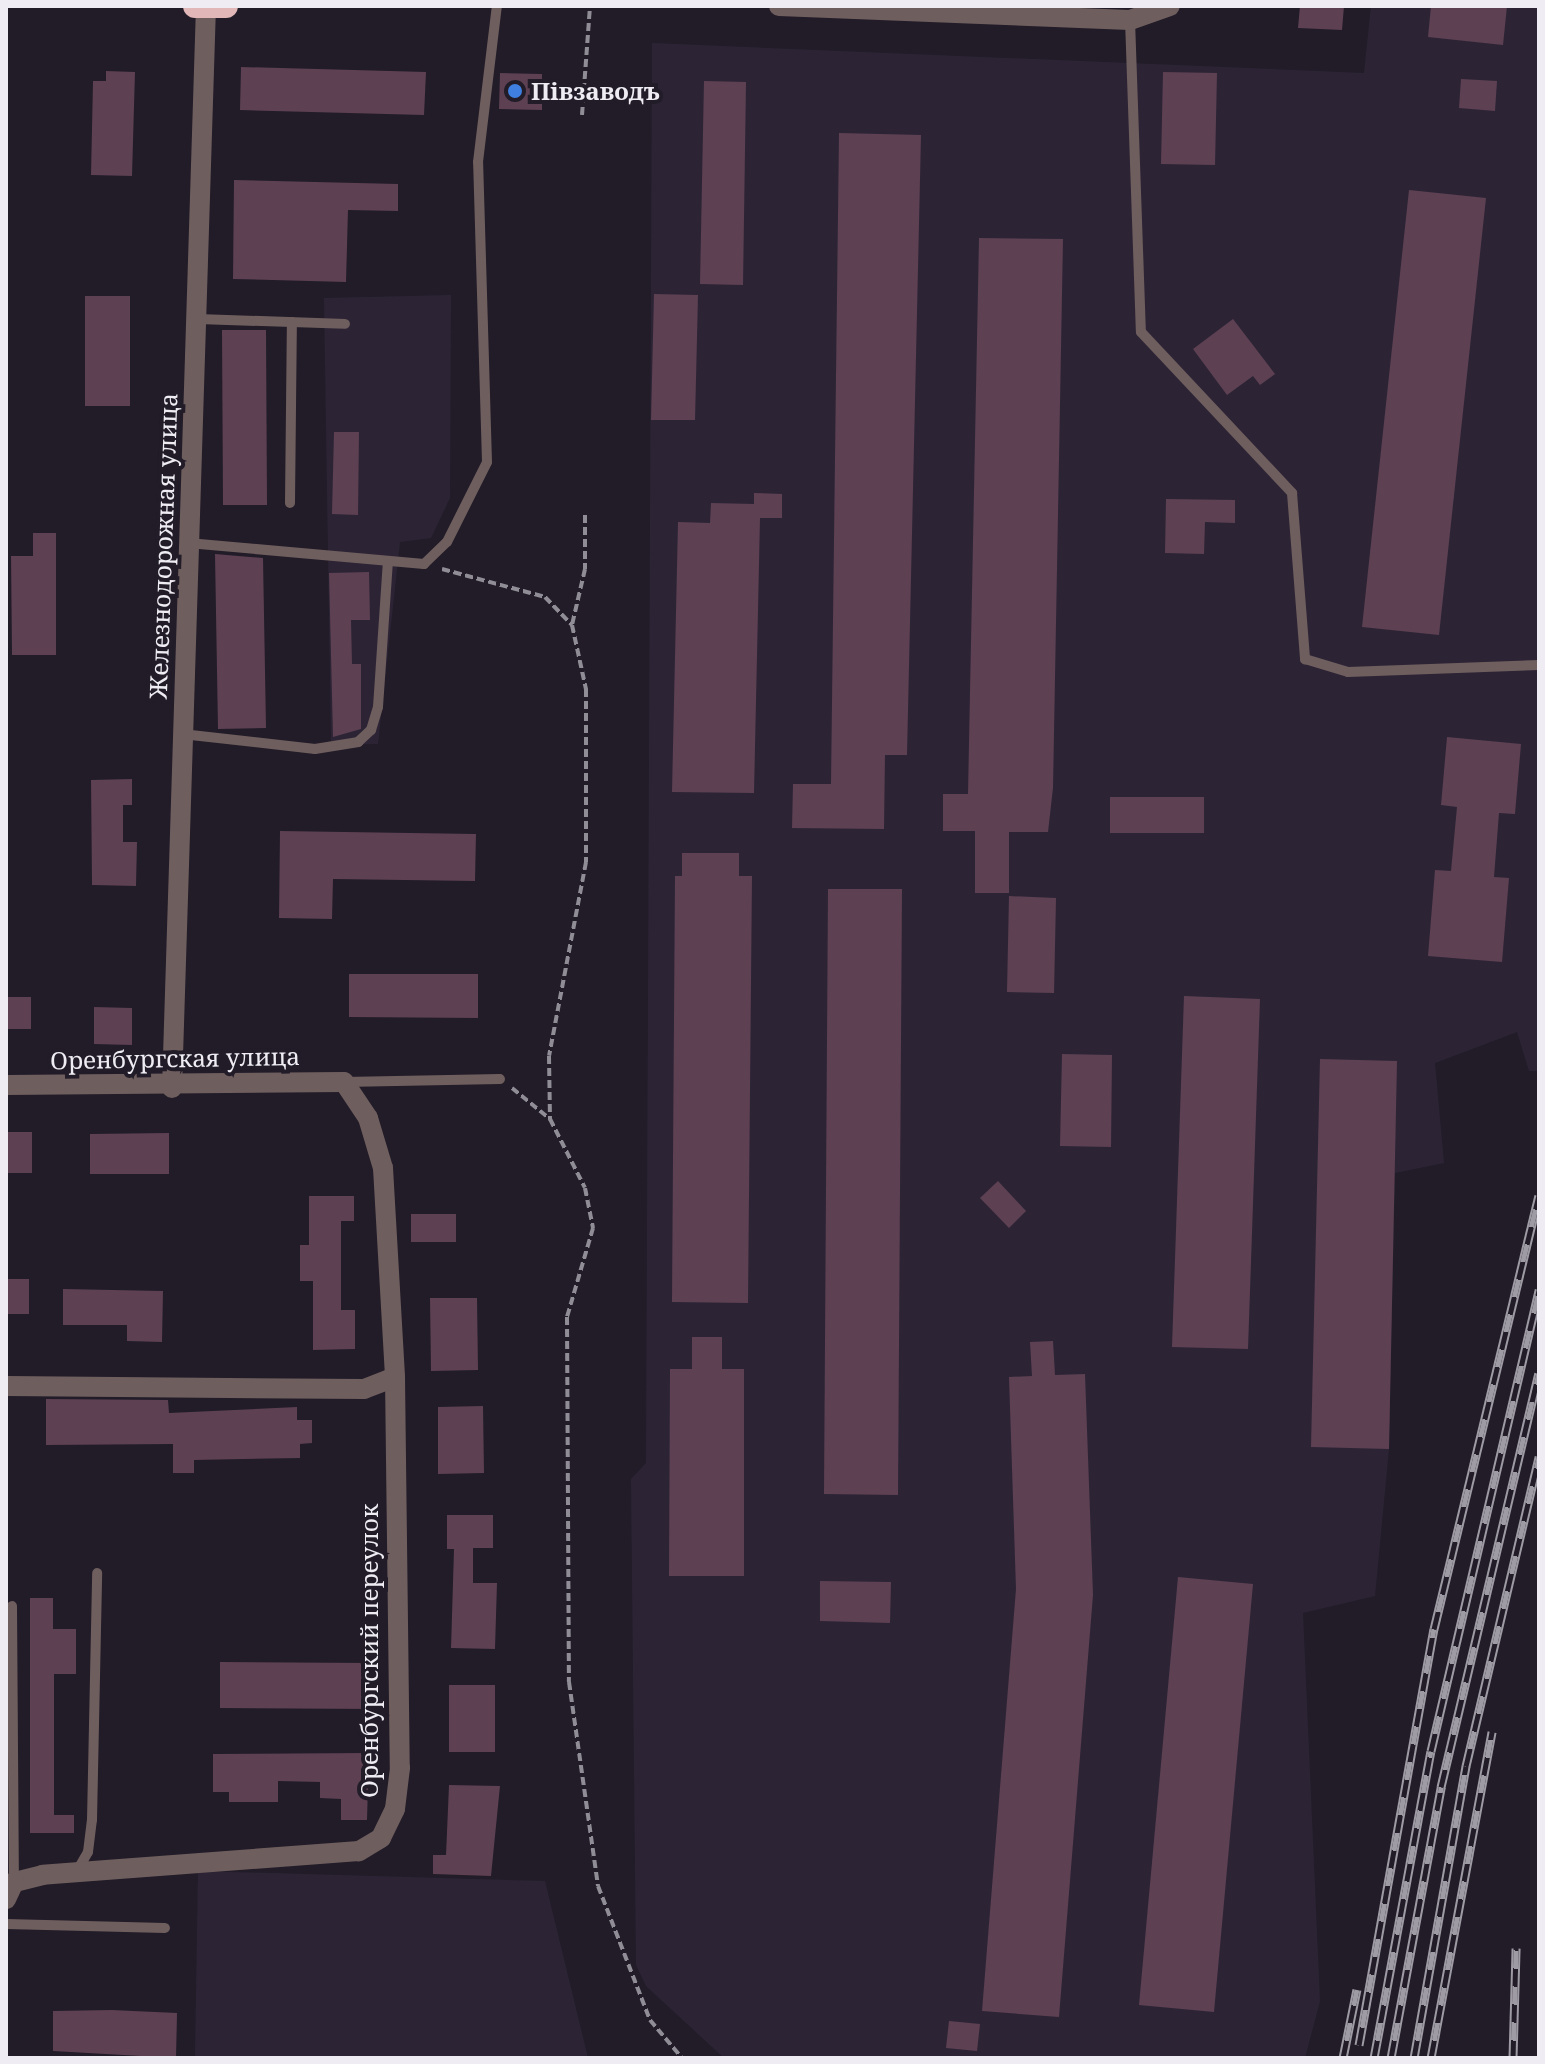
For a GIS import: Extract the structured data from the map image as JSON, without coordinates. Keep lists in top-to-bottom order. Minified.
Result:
{"streets":{"street":["Железнодорожная улица","Оренбургская улица","Оренбургский переулок"]},"crossings":[["Железнодорожная улица","Оренбургская улица"],["Оренбургская улица","Оренбургский переулок"]],"places":["Пiвзаводъ"]}
